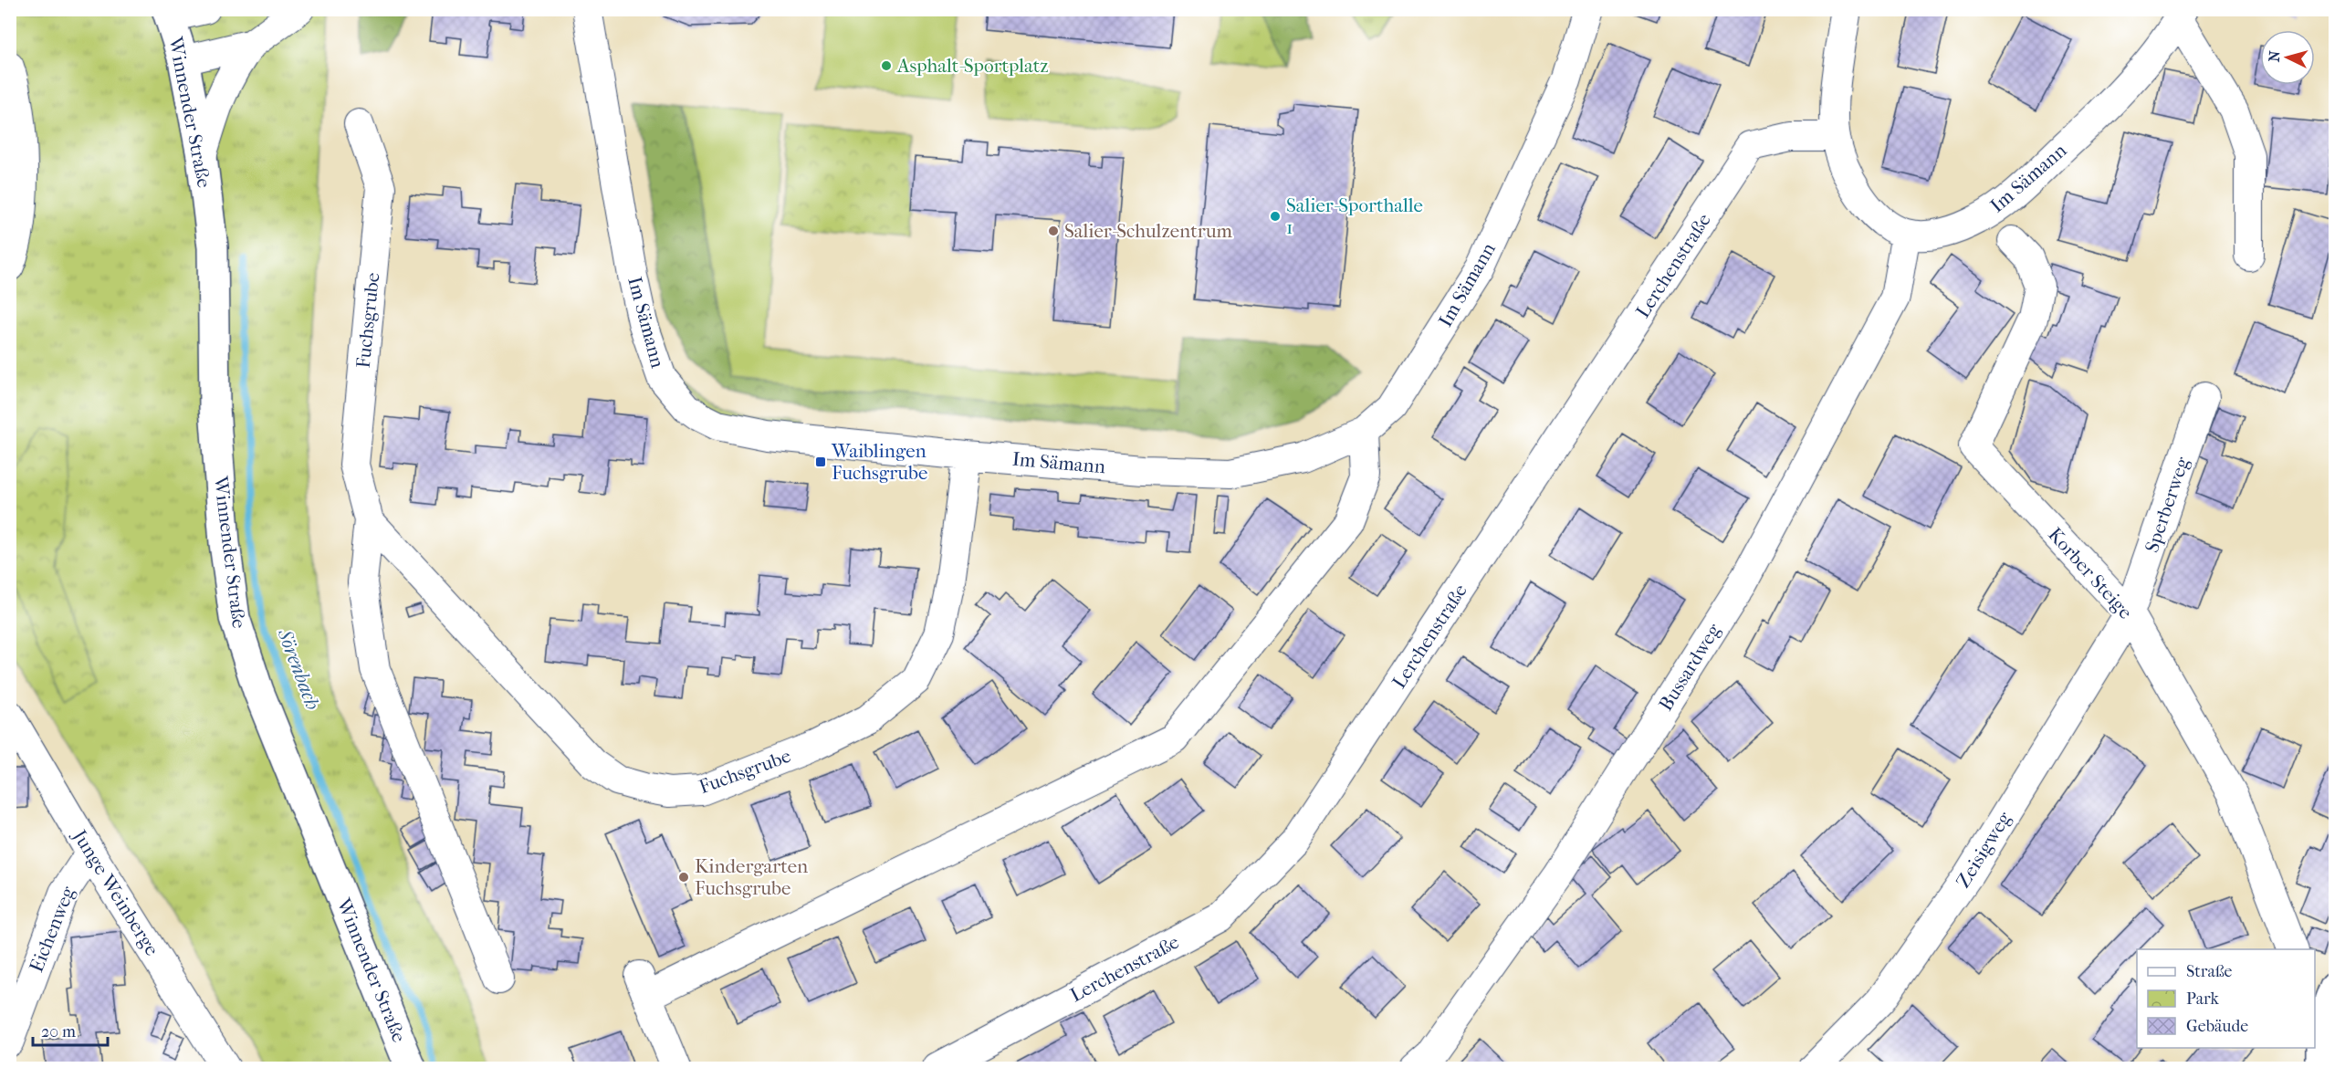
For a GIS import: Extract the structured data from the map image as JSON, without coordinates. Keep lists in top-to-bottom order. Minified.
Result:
{"streets":{"street":["Winnender Straße","Im Sämann","Lerchenstraße","Fuchsgrube","Sperberweg","Korber Steige","Bussardweg","Zeisigweg","Junge Weinberge","Eichenweg"]},"crossings":[["Im Sämann","Lerchenstraße"],["Im Sämann","Fuchsgrube"],["Im Sämann","Bussardweg"],["Sperberweg","Korber Steige"],["Sperberweg","Zeisigweg"],["Korber Steige","Zeisigweg"],["Junge Weinberge","Eichenweg"]],"water":["Sörenbach"],"places":{"other":["Asphalt-Sportplatz","Salier-Sporthalle 1","Salier-Schulzentrum","Kindergarten Fuchsgrube"],"transit":["Waiblingen Fuchsgrube"]},"legend":["Straße","Park","Gebäude"],"scale_bar":"20 m","north":"left"}
